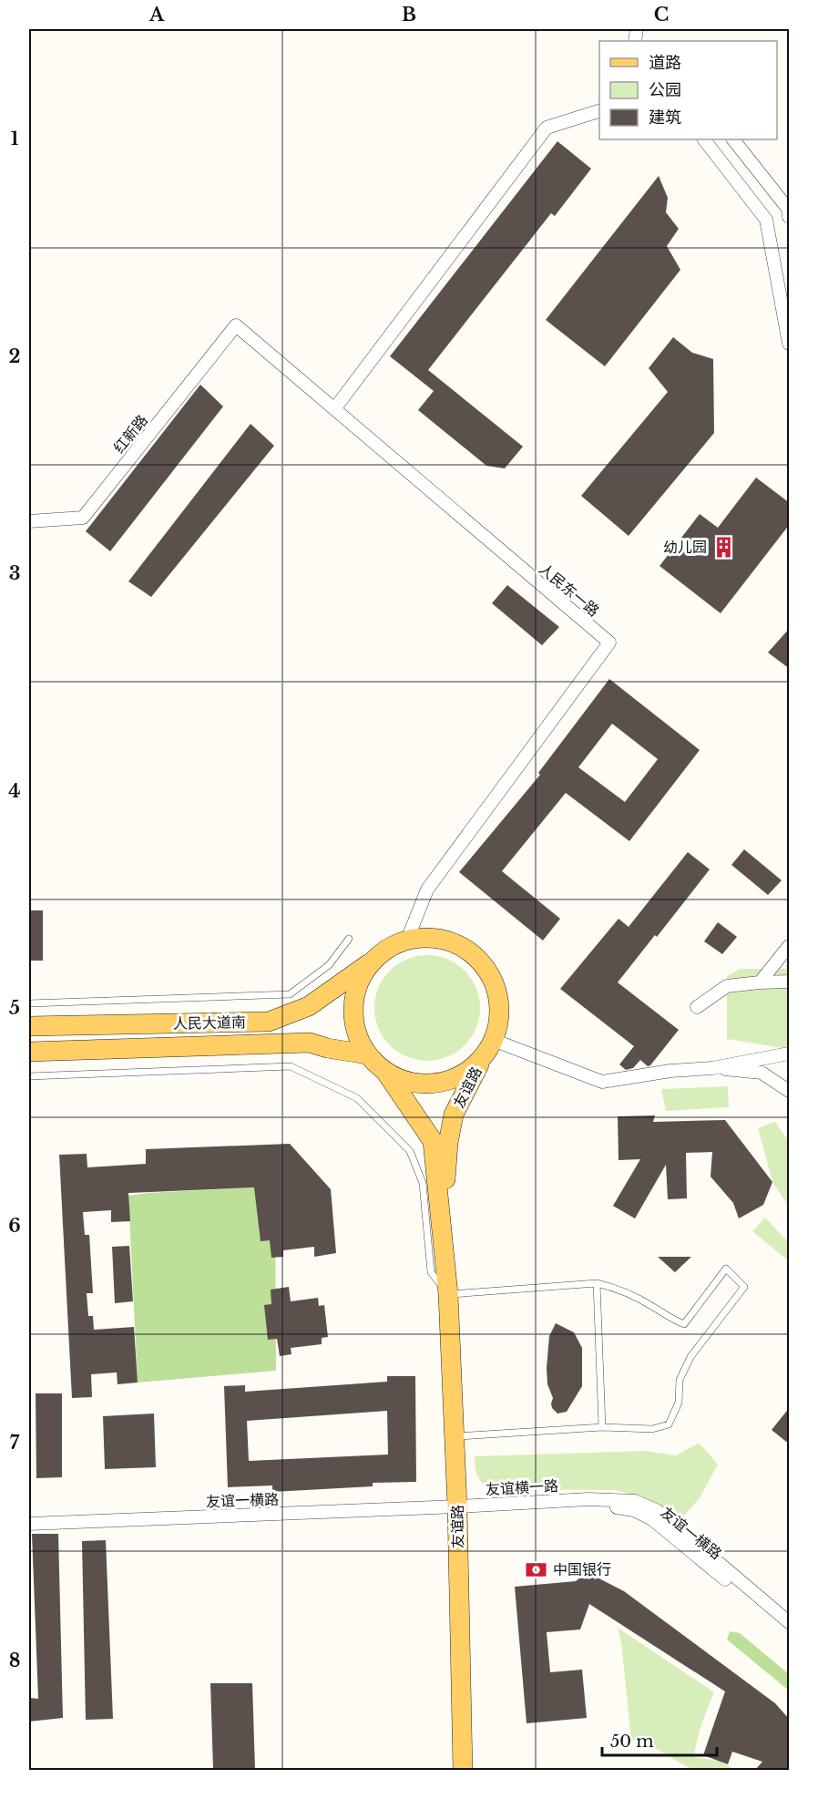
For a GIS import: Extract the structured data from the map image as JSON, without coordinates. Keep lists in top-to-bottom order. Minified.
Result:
{"streets":{"main road":["人民大道南","友谊路"],"street":["红新路","人民东一路","友谊横一路","友谊一横路"]},"crossings":[["红新路","人民东一路"],["人民东一路","人民大道南"],["人民东一路","友谊路"],["人民大道南","友谊路"],["友谊路","友谊横一路"],["友谊路","友谊一横路"],["友谊横一路","友谊一横路"]],"places":{"building":["幼儿园"],"bank":["中国银行"]},"legend":["道路","公园","建筑"],"scale_bar":"50 m","grid":{"columns":["A","B","C"],"rows":["1","2","3","4","5","6","7","8"]}}
